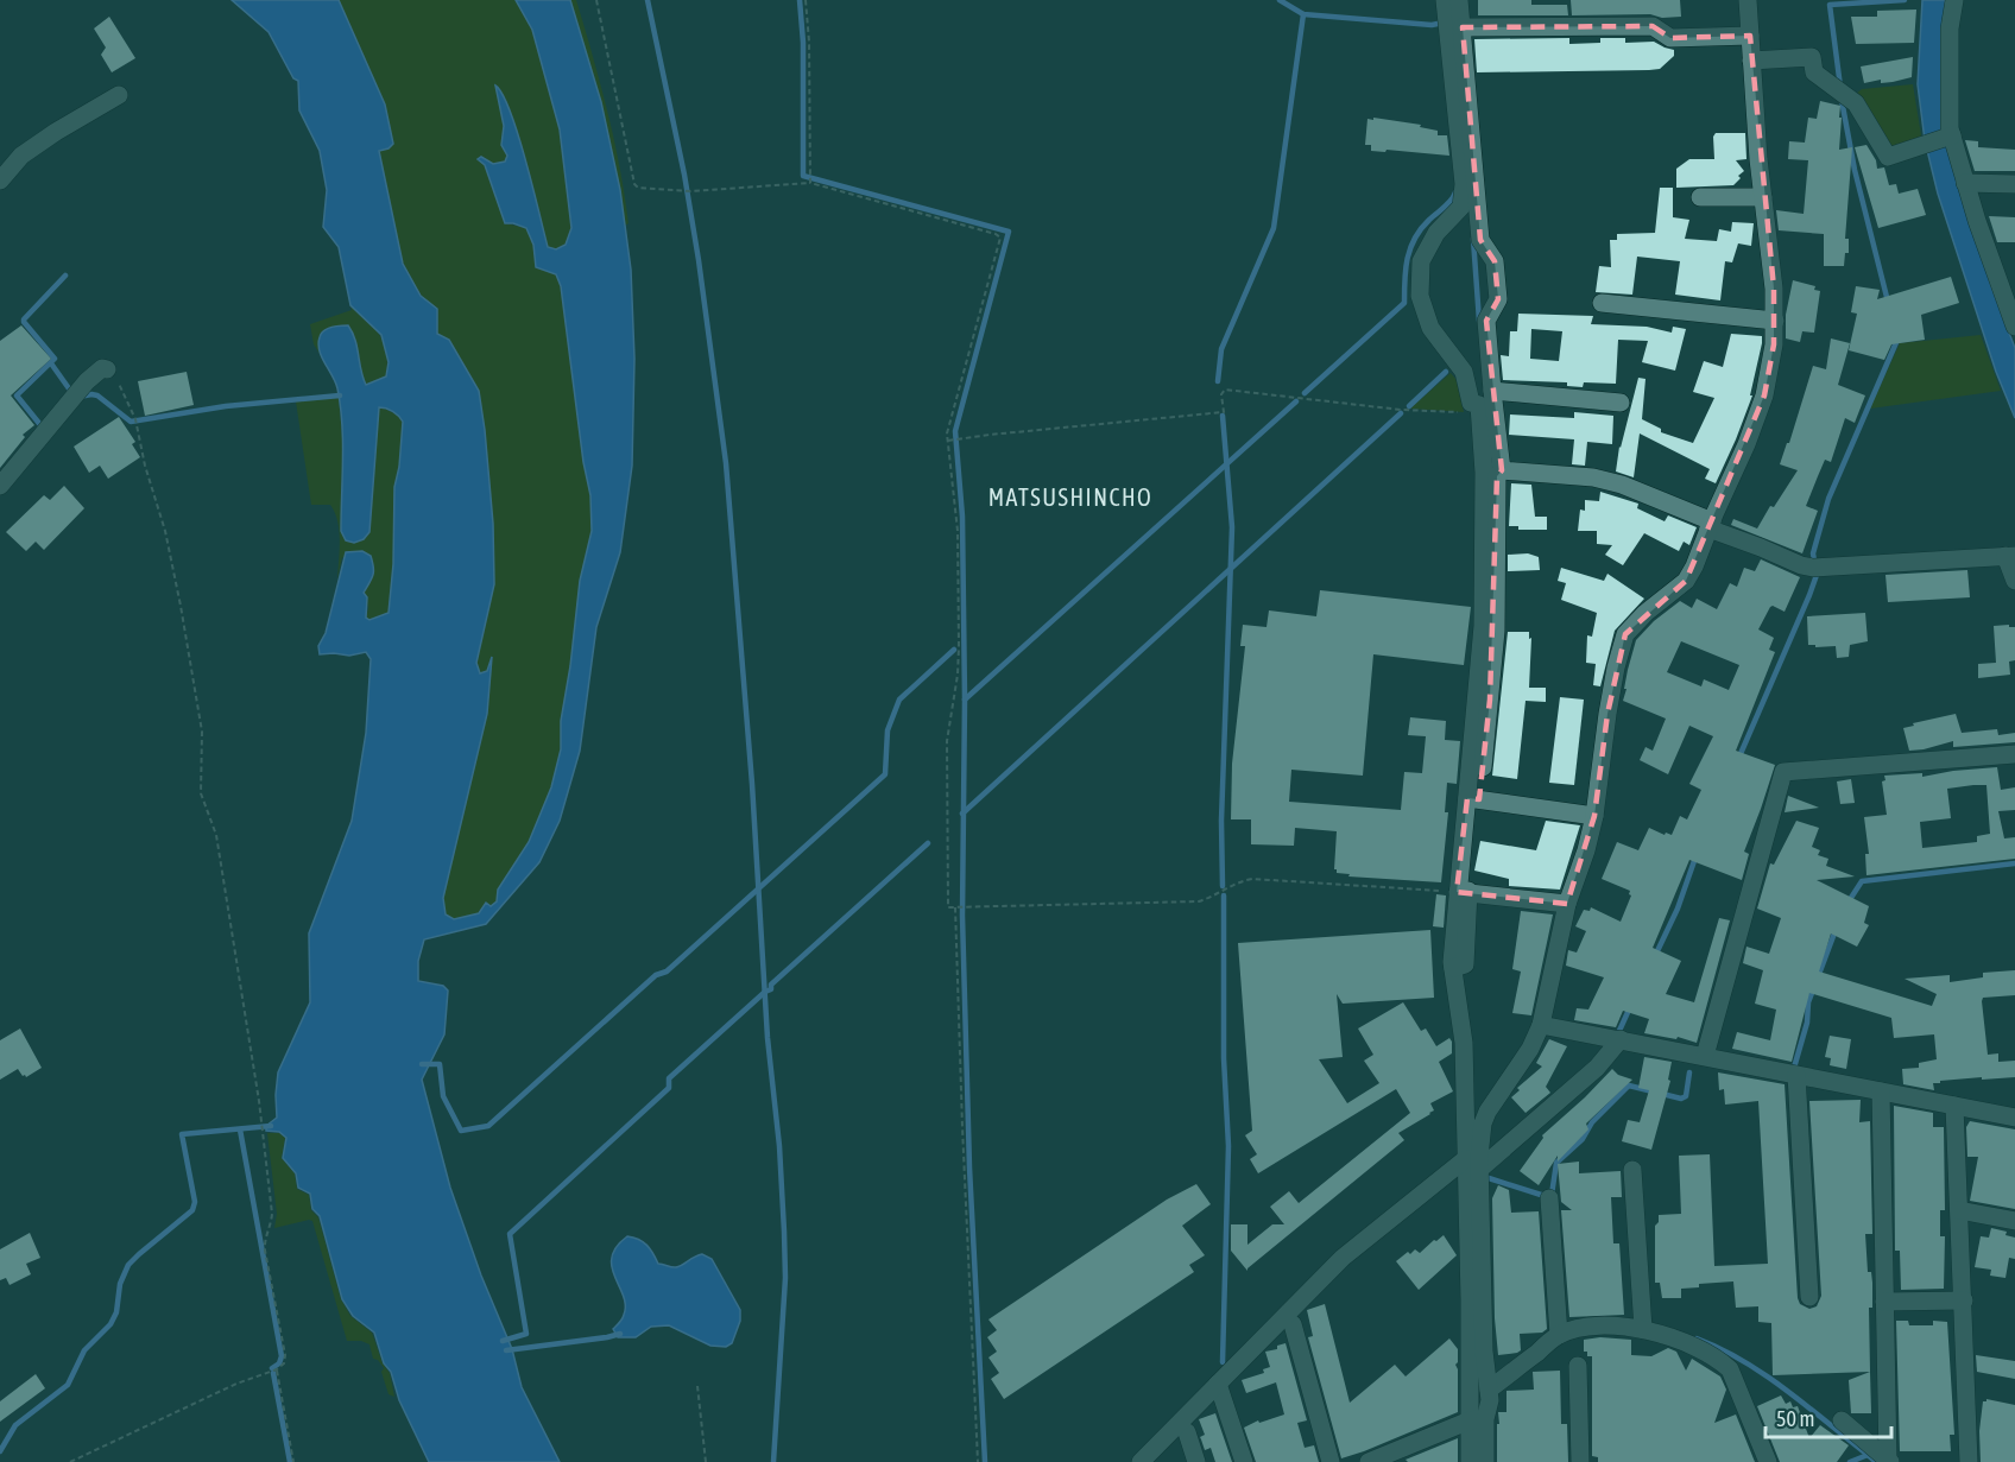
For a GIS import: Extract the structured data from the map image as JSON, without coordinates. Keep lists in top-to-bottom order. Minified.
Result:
{"districts":["MATSUSHINCHO"],"scale_bar":"50 m"}
